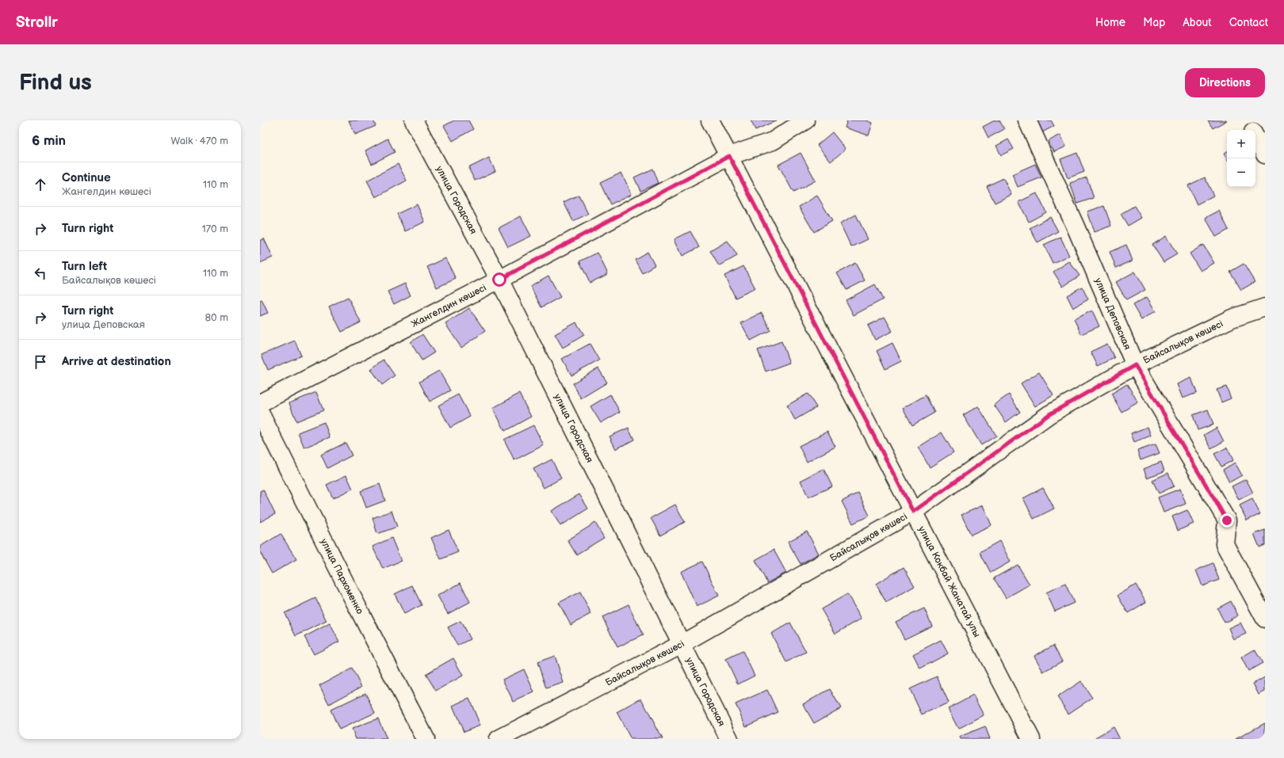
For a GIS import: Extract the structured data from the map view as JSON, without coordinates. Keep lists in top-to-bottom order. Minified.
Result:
{"streets":{"street":["улица Городская","Жангелдин көшесі","улица Деповская","Байсалықов көшесі","улица Пархоменко","улица Кокбай Жанатай улы"]},"crossings":[["улица Городская","Жангелдин көшесі"],["улица Городская","Байсалықов көшесі"],["Жангелдин көшесі","улица Кокбай Жанатай улы"],["улица Деповская","Байсалықов көшесі"],["Байсалықов көшесі","улица Кокбай Жанатай улы"]],"page":{"header":"Strollr","nav":["Home","Map","About","Contact"],"buttons":"Directions","title":"Find us","heading":["6 min","Walk · 470 m"],"map_buttons":["+","−"],"list":[["Continue","Жангелдин көшесі","110 m"],["Turn right","170 m"],["Turn left","Байсалықов көшесі","110 m"],["Turn right","улица Деповская","80 m"],"Arrive at destination"]}}
